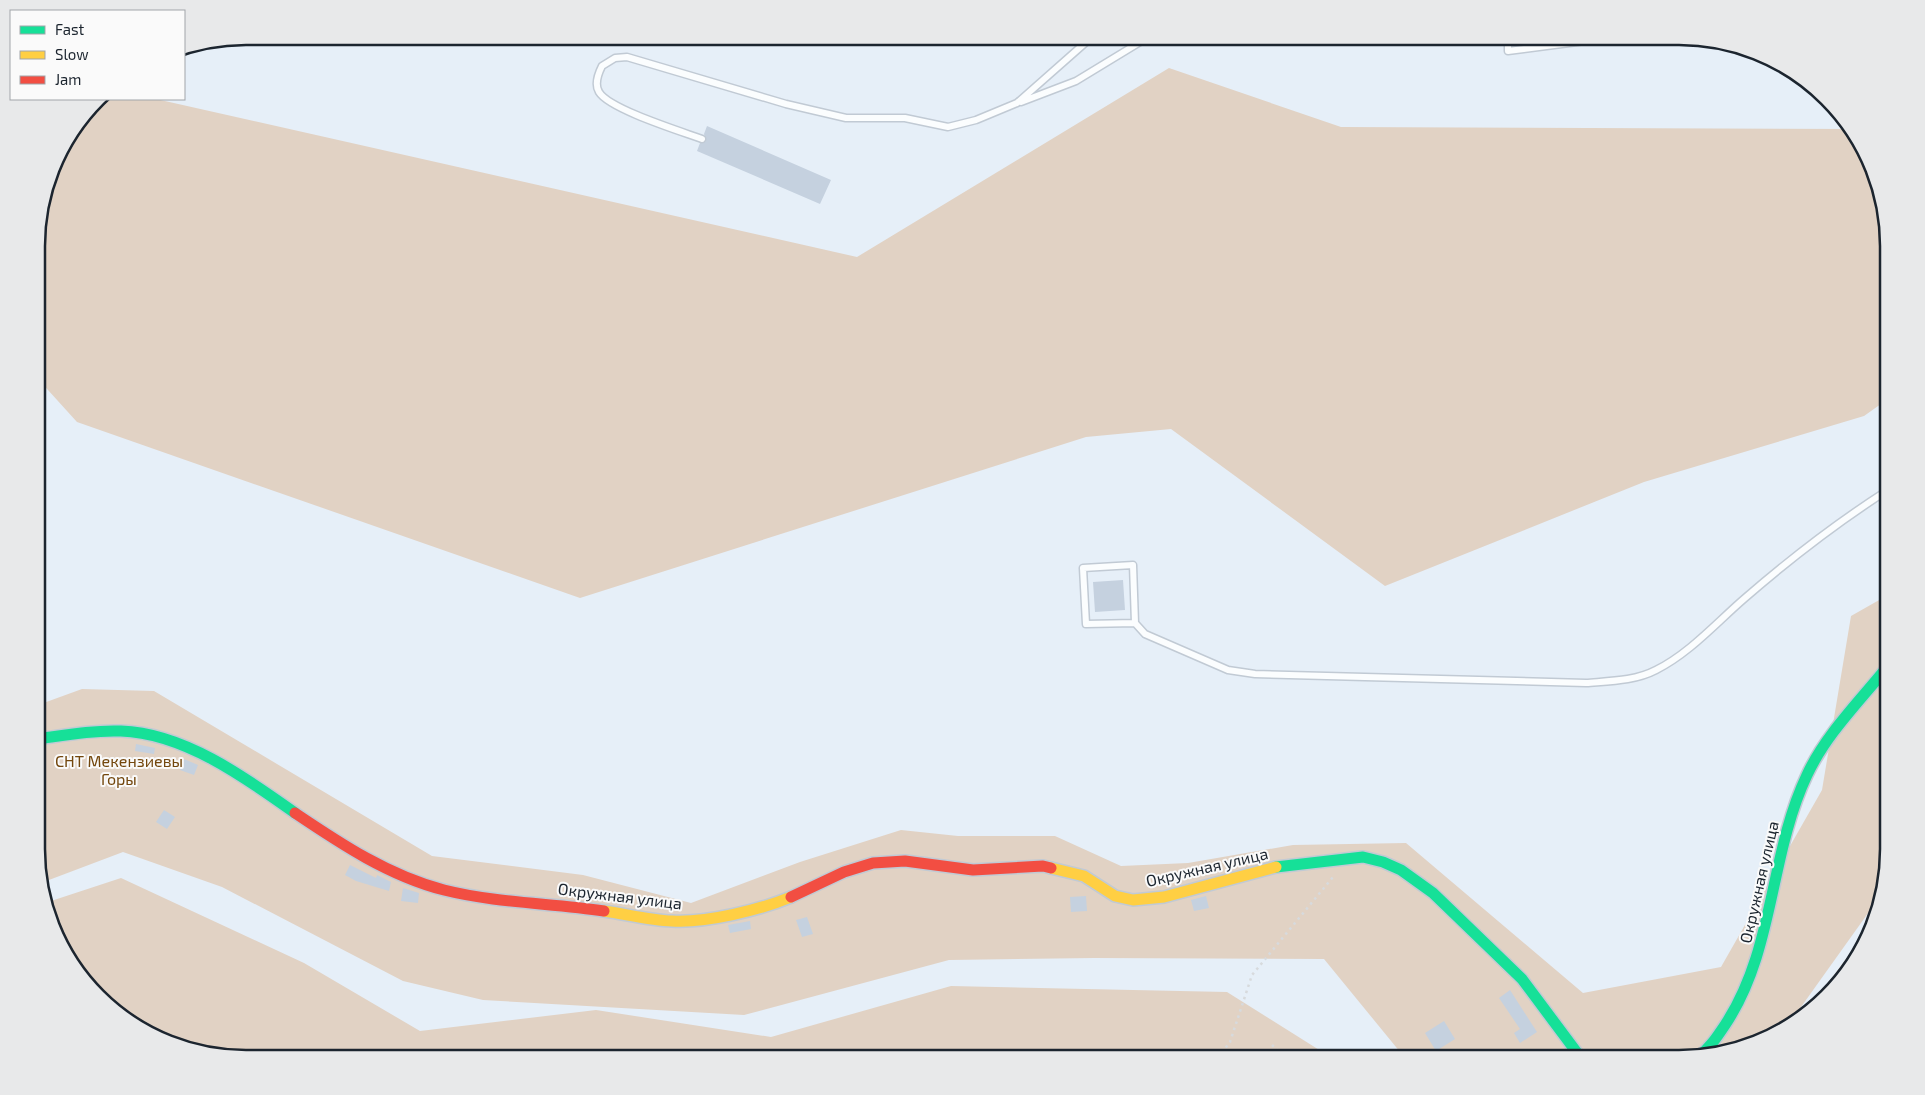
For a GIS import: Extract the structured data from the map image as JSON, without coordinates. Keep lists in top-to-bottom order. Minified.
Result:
{"streets":{"street":["Окружная улица"]},"parks":["СНТ Мекензиевы Горы"],"legend":["Fast","Slow","Jam"]}
